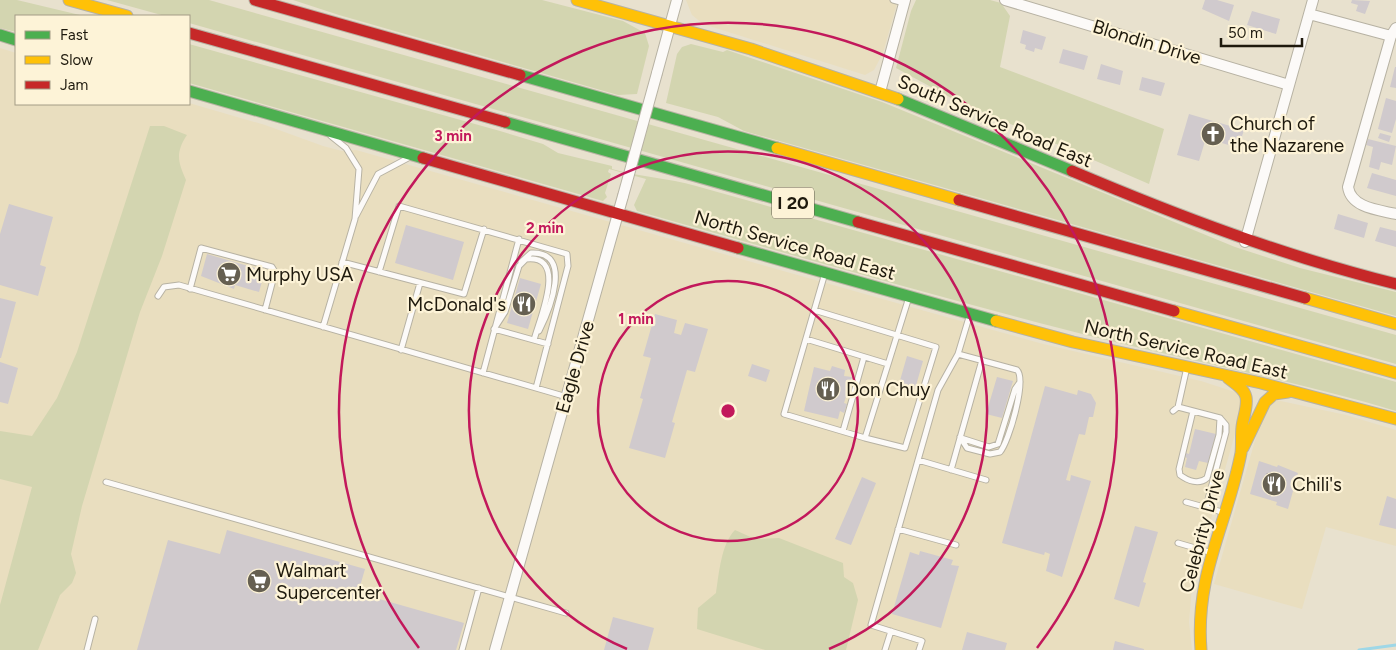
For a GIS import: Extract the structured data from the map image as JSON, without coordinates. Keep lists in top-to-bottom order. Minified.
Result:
{"streets":{"main road":["South Service Road East","I 20","North Service Road East","Celebrity Drive"],"street":["Blondin Drive","Eagle Drive"]},"crossings":[["South Service Road East","Eagle Drive"],["North Service Road East","Eagle Drive"]],"places":{"church":["Church of the Nazarene"],"supermarket":["Murphy USA","Walmart Supercenter"],"restaurant":["McDonald's","Don Chuy","Chili's"]},"legend":["Fast","Slow","Jam"],"scale_bar":"50 m","rings":["3 min","2 min","1 min"]}
